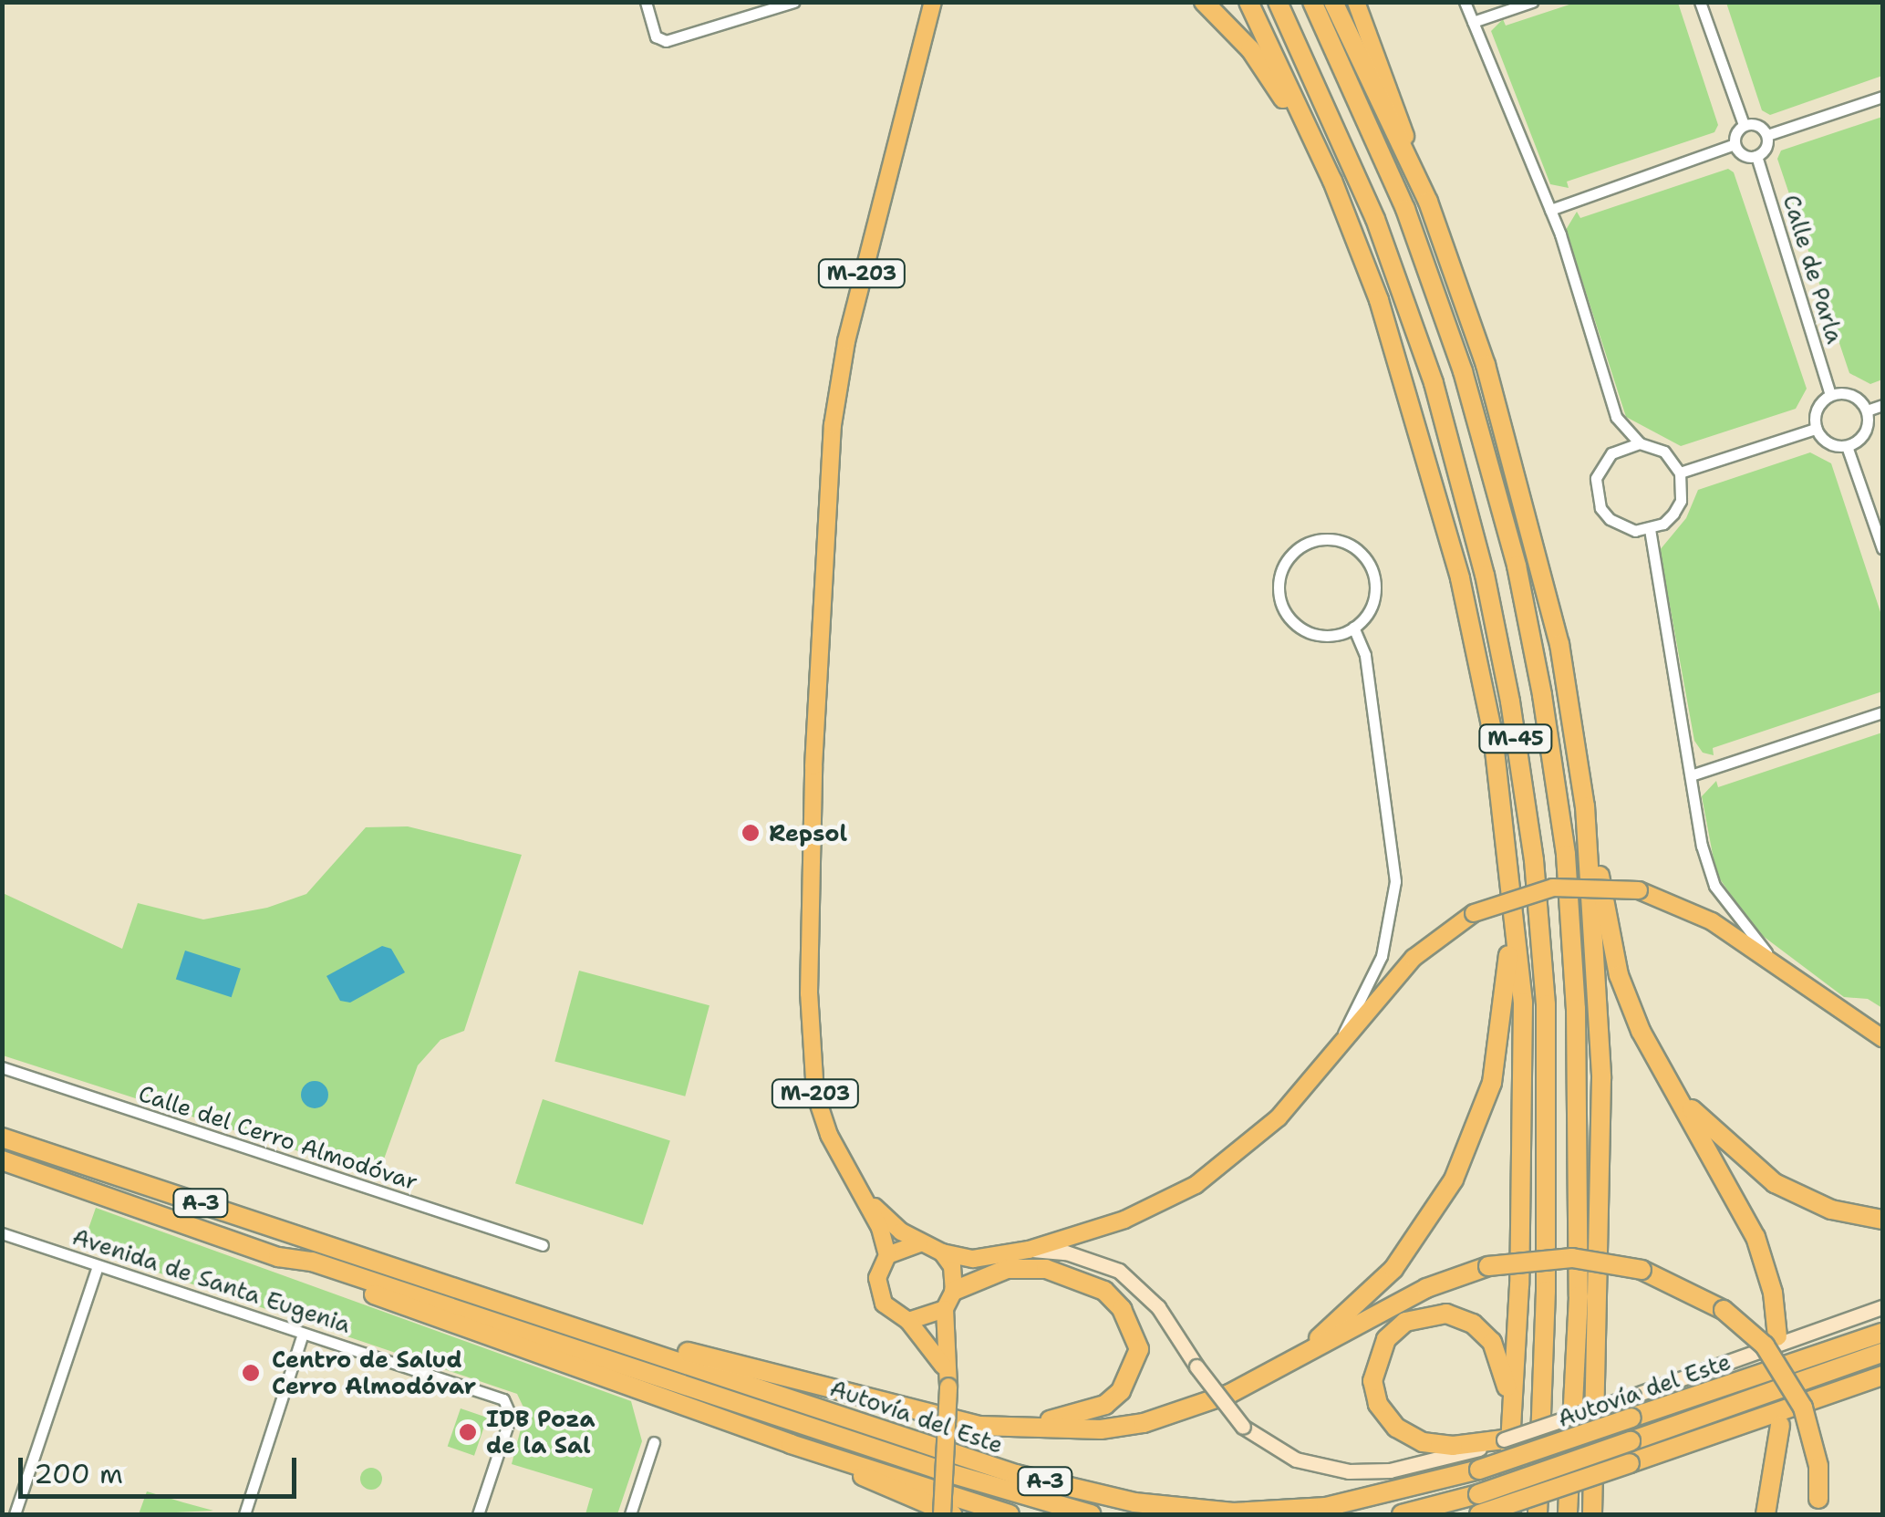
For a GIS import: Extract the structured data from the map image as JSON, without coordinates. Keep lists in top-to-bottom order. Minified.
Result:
{"streets":{"highway":["M-45","A-3","Autovía del Este"],"main road":["M-203"],"street":["Calle de Parla","Calle del Cerro Almodóvar","Avenida de Santa Eugenia"]},"places":["Repsol","Centro de Salud Cerro Almodóvar","IDB Poza de la Sal"],"scale_bar":"200 m"}
